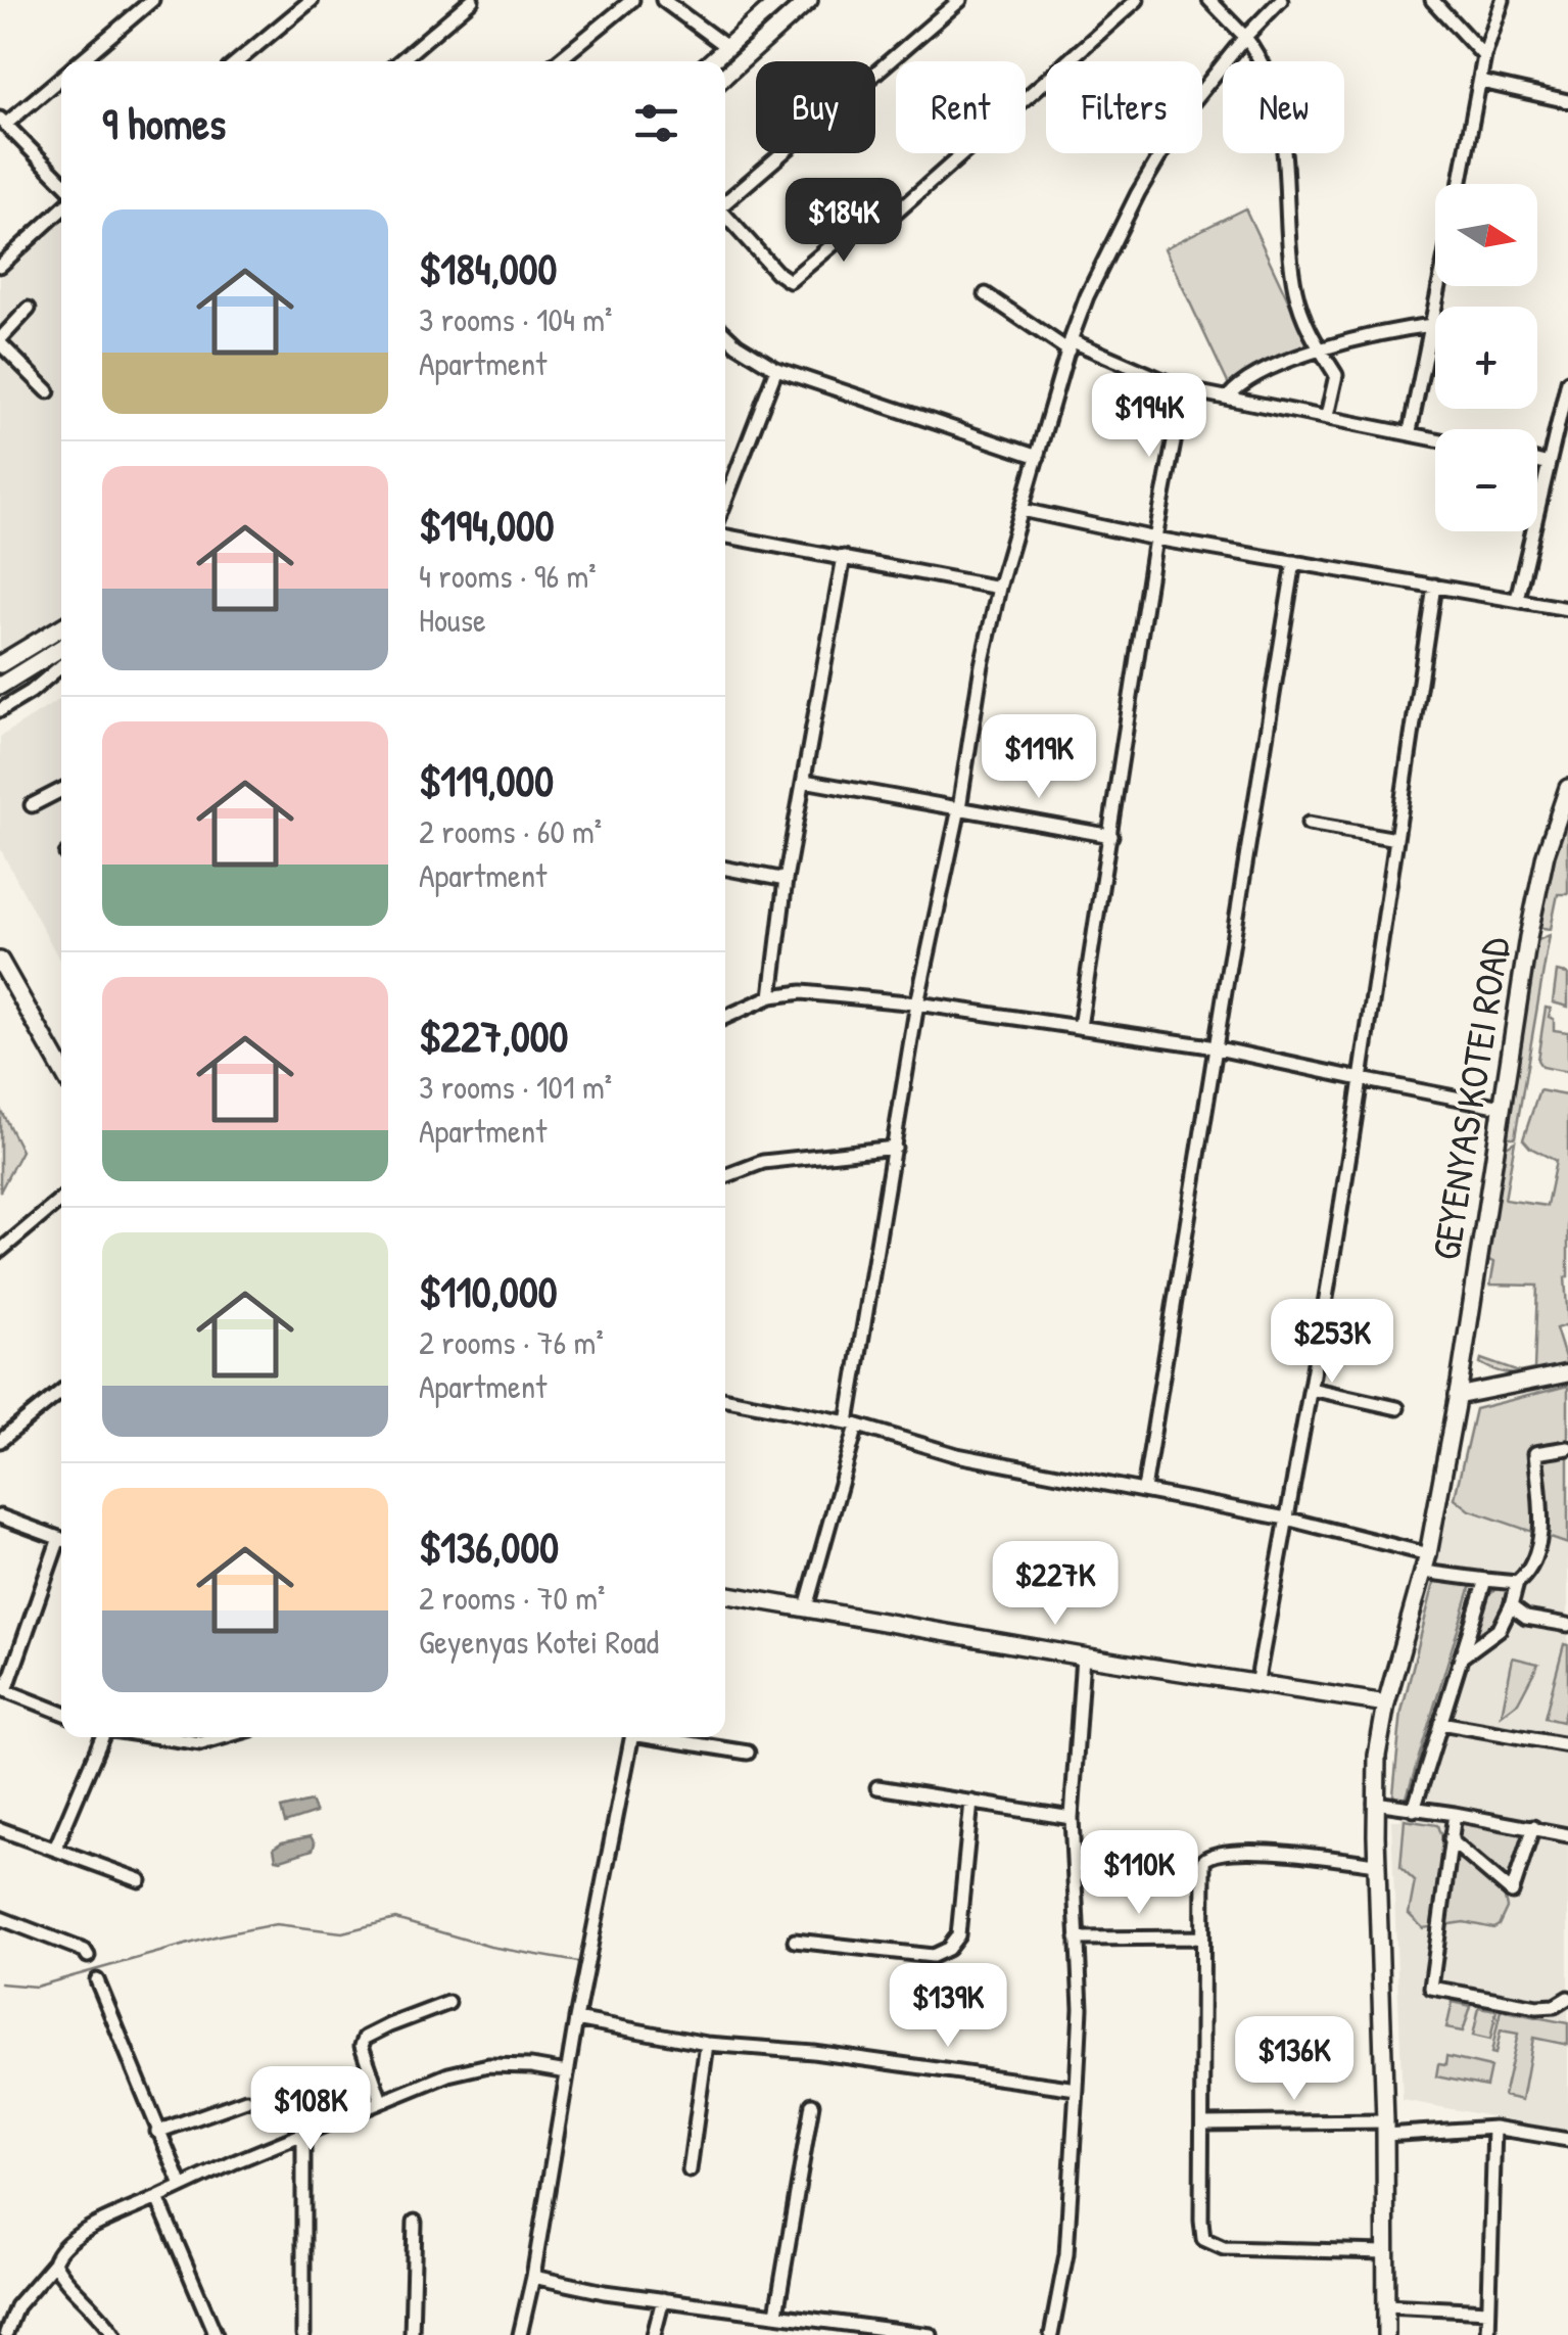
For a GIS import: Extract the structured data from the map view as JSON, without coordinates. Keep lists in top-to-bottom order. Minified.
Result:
{"streets":{"street":["GEYENYAS KOTEI ROAD"]},"north":"right","page":{"chip":["Buy","Rent","Filters","New"],"heading":"9 homes","price":["$184K","$194K","$119K","$253K","$227K","$110K","$139K","$136K","$108K"],"map_buttons":["+","−"],"list":[{"name":"$184,000","note":"3 rooms · 104 m² · Apartment"},{"name":"$194,000","note":"4 rooms · 96 m² · House"},{"name":"$119,000","note":"2 rooms · 60 m² · Apartment"},{"name":"$227,000","note":"3 rooms · 101 m² · Apartment"},{"name":"$110,000","note":"2 rooms · 76 m² · Apartment"},{"name":"$136,000","note":"2 rooms · 70 m² · Geyenyas Kotei Road"}]}}
